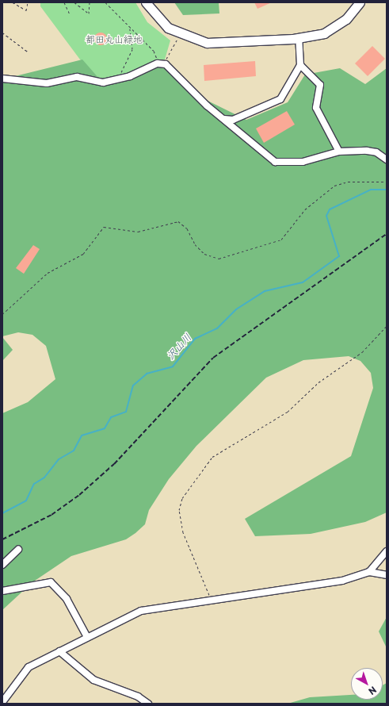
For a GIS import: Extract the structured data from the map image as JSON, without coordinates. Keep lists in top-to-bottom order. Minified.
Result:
{"water":["沢山川"],"parks":["都田丸山緑地"],"north":"bottom right"}
